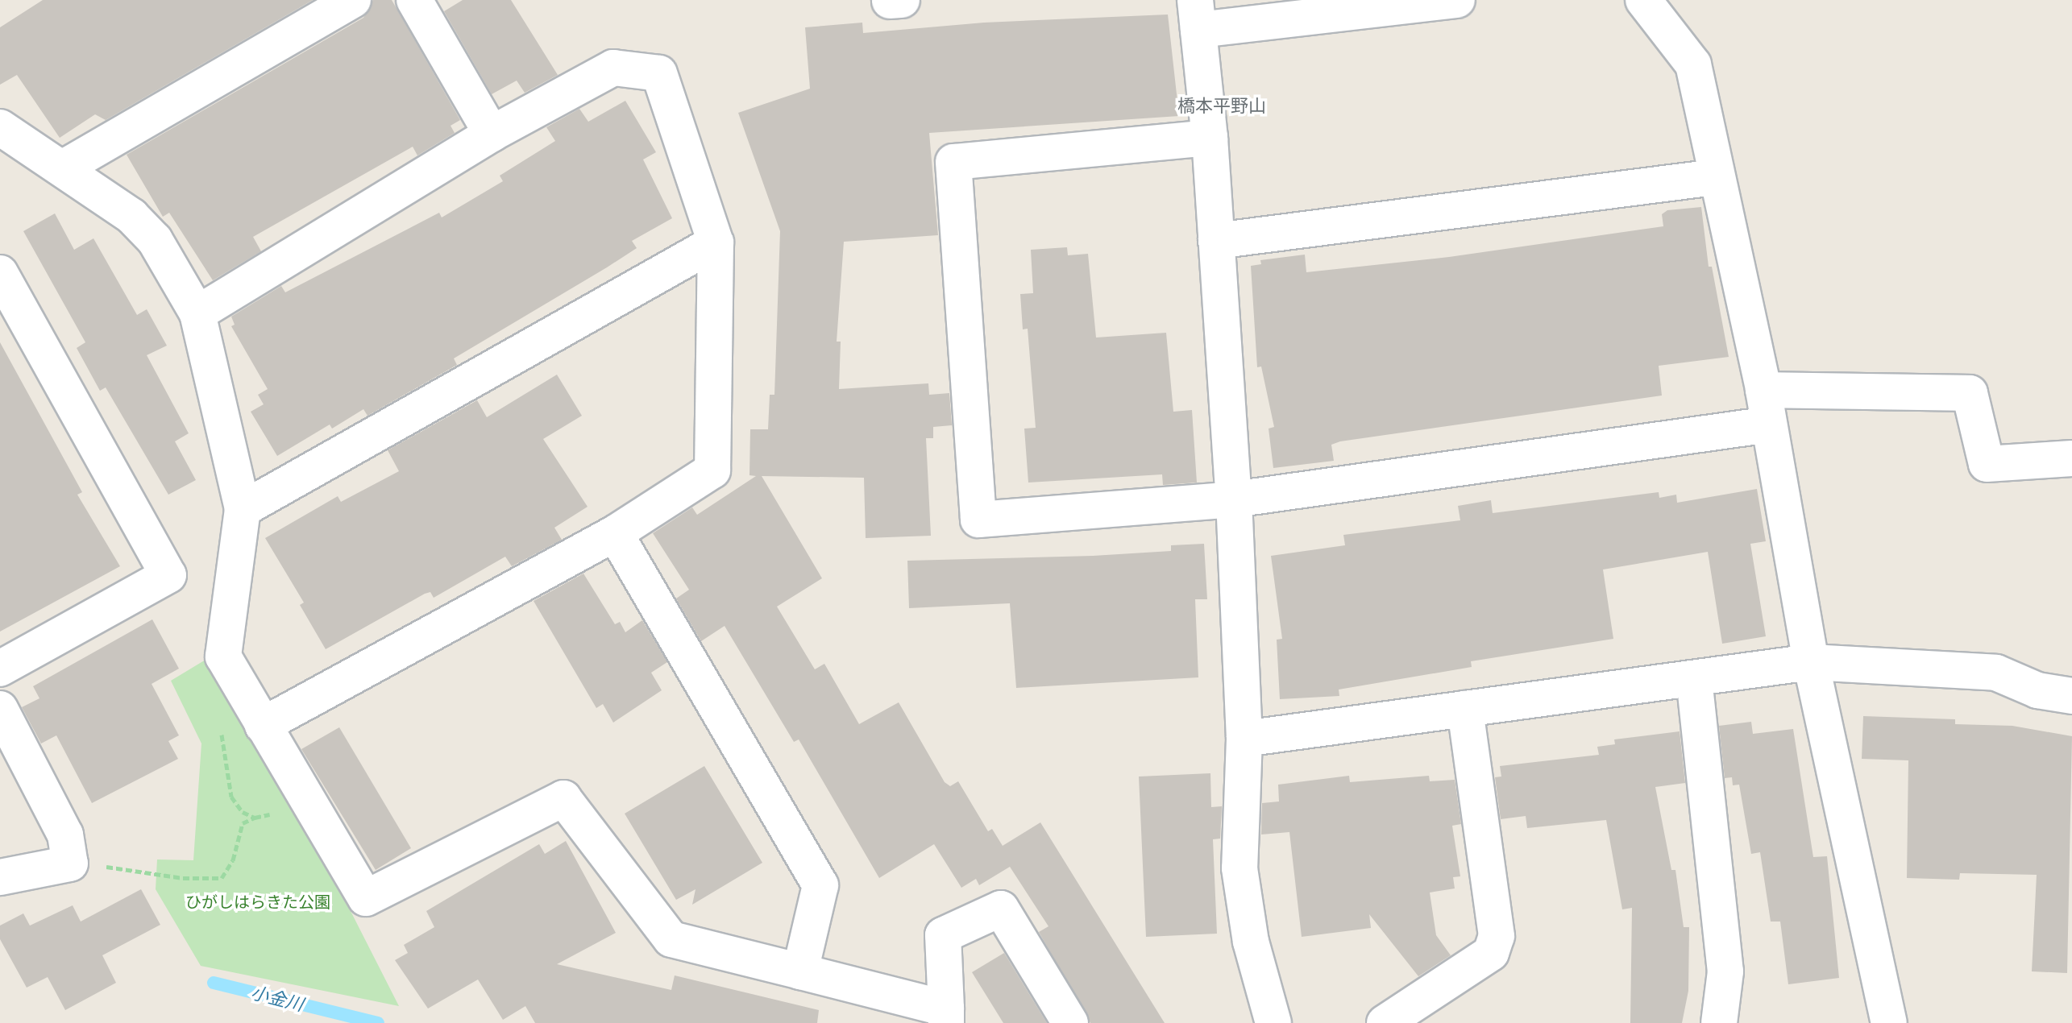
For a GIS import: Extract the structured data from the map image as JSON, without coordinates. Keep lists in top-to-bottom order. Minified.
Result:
{"districts":["橋本平野山"],"water":["小金川"],"parks":["ひがしはらきた公園"]}
